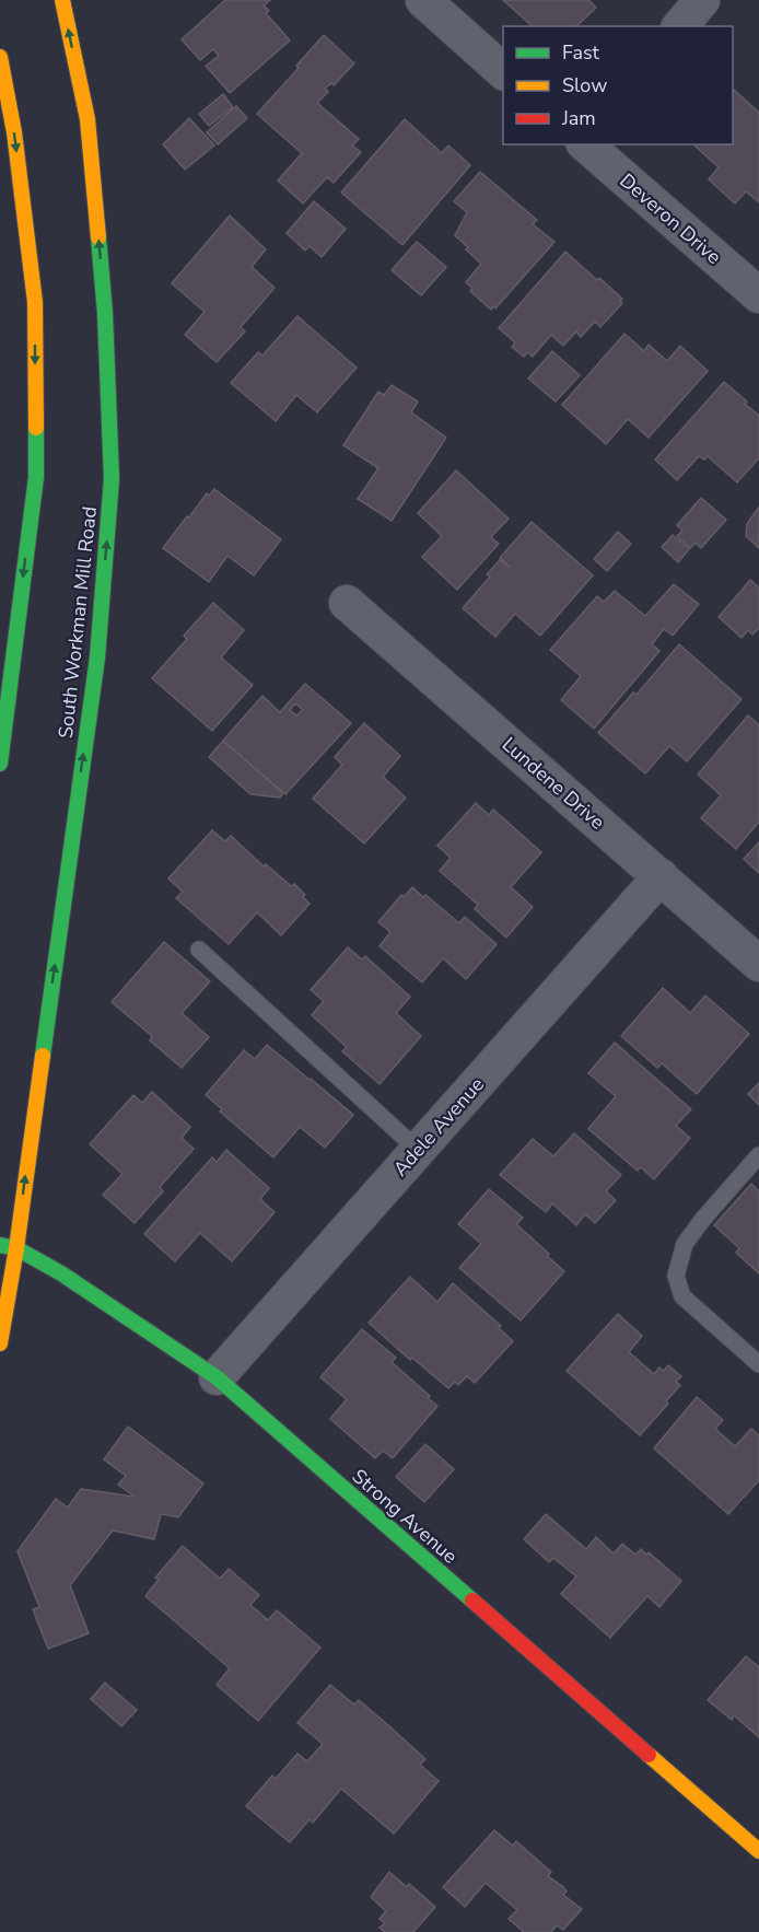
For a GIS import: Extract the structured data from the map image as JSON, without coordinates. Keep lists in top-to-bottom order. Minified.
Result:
{"streets":{"main road":["South Workman Mill Road","Strong Avenue"],"street":["Deveron Drive","Lundene Drive","Adele Avenue"]},"crossings":[["South Workman Mill Road","Strong Avenue"],["Lundene Drive","Adele Avenue"],["Adele Avenue","Strong Avenue"]],"legend":["Fast","Slow","Jam"]}
